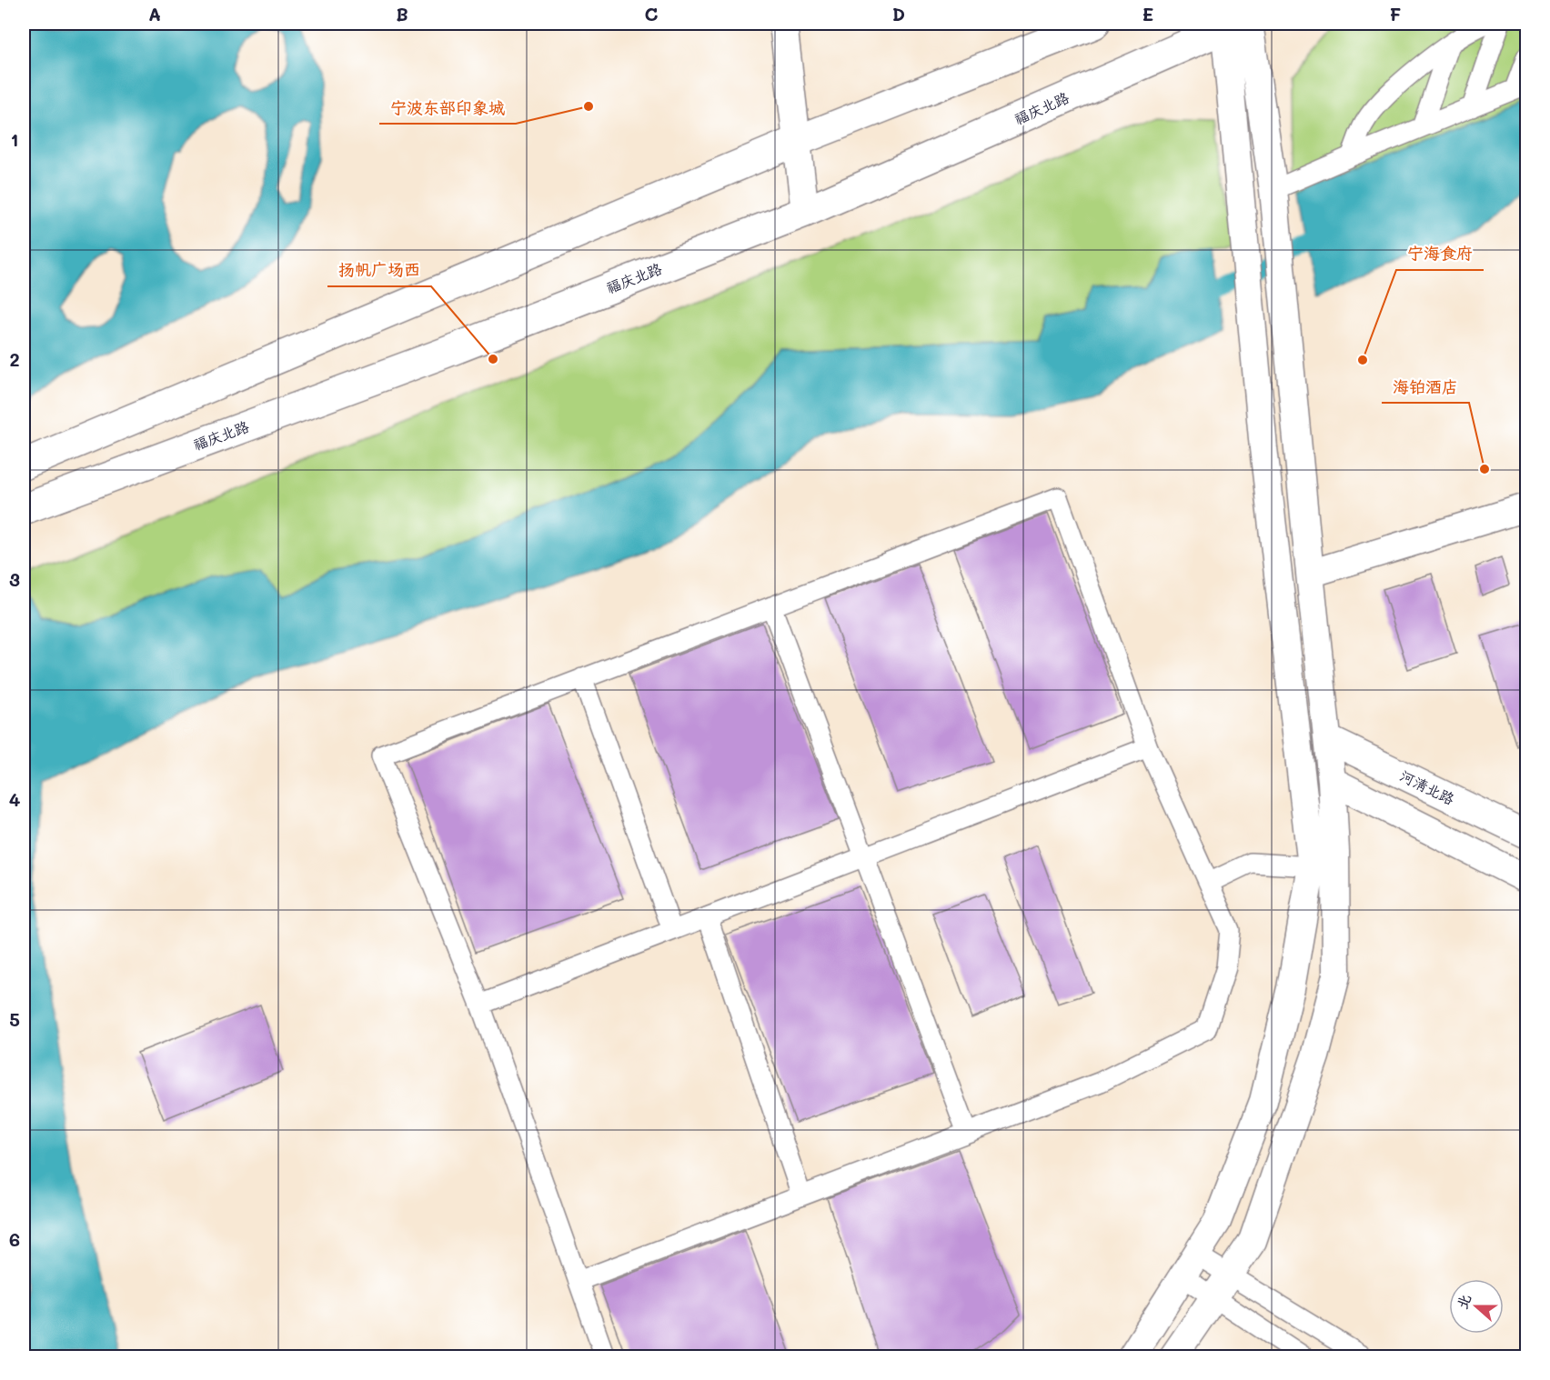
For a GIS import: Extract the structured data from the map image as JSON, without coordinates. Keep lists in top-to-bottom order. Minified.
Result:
{"streets":{"main road":["福庆北路","河清北路"]},"places":["宁波东部印象城","扬帆广场西","宁海食府","海铂酒店"],"north":"left","grid":{"columns":["A","B","C","D","E","F"],"rows":["1","2","3","4","5","6"]}}
